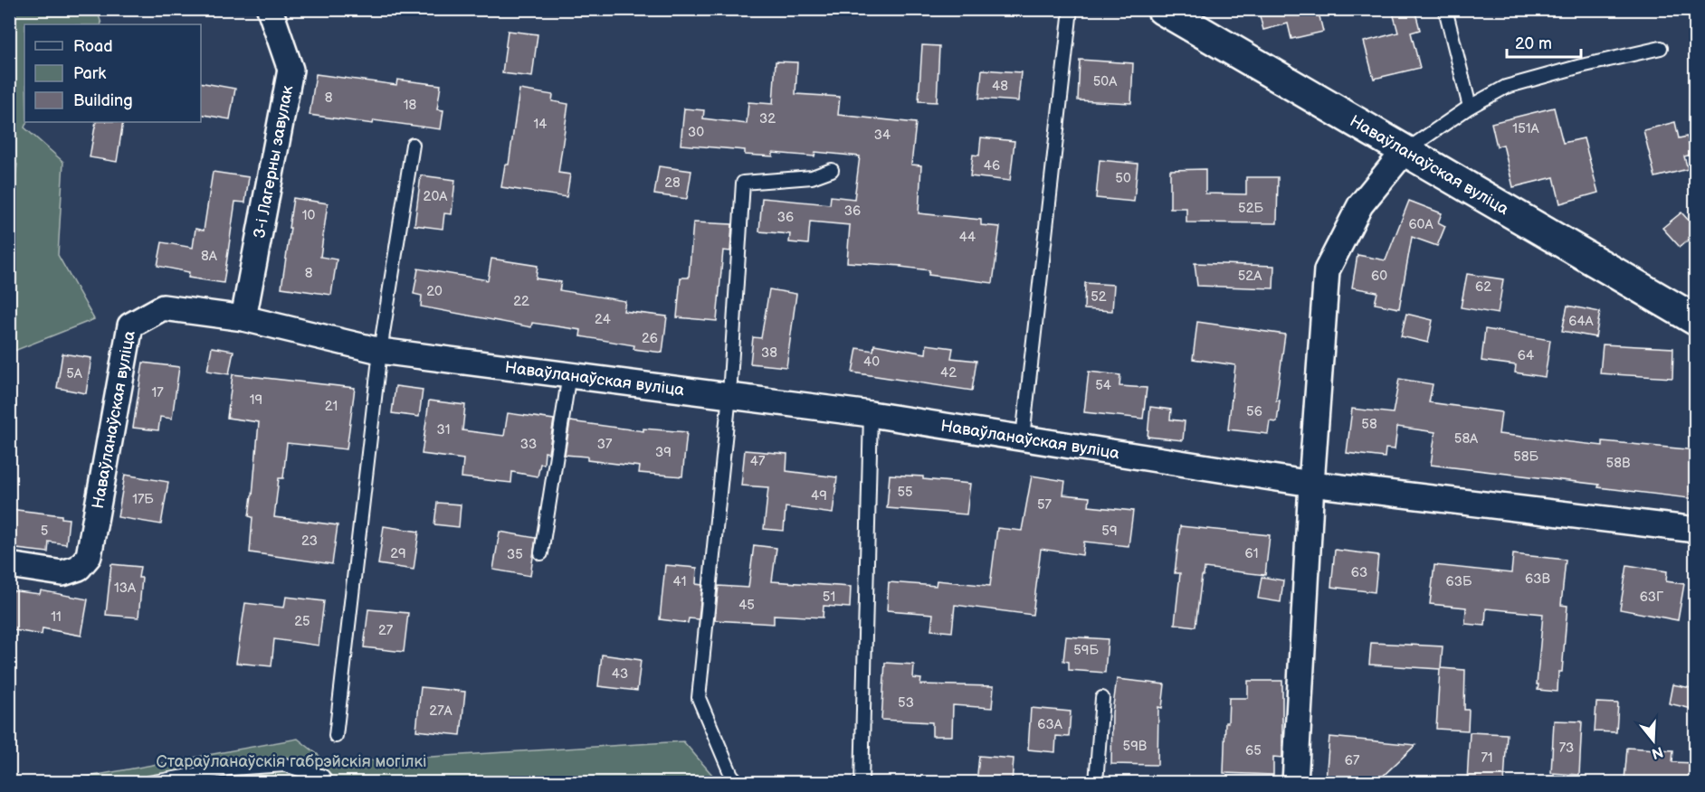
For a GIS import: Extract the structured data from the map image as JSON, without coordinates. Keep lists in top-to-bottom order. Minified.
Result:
{"streets":{"street":["3-і Лагерны завулак","Наваўланаўская вуліца"]},"crossings":[["3-і Лагерны завулак","Наваўланаўская вуліца"]],"parks":["Стараўланаўскія габрэйскія могілкі"],"house_numbers":["50А","48","8","18","32","14","151А","30","34","46","50","28","20А","52Б","36","10","36","60А","44","8А","8","52А","60","62","20","52","22","24","64А","26","38","64","40","42","5А","54","17","19","21","56","58","31","58А","33","37","39","58Б","47","58В","55","49","17Б","57","5","59","23","29","61","35","63","63В","41","63Б","13А","51","63Г","45","11","25","27","59Б","43","53","27А","63А","59В","73","65","71","67"],"legend":["Road","Park","Building"],"scale_bar":"20 m","north":"bottom"}
